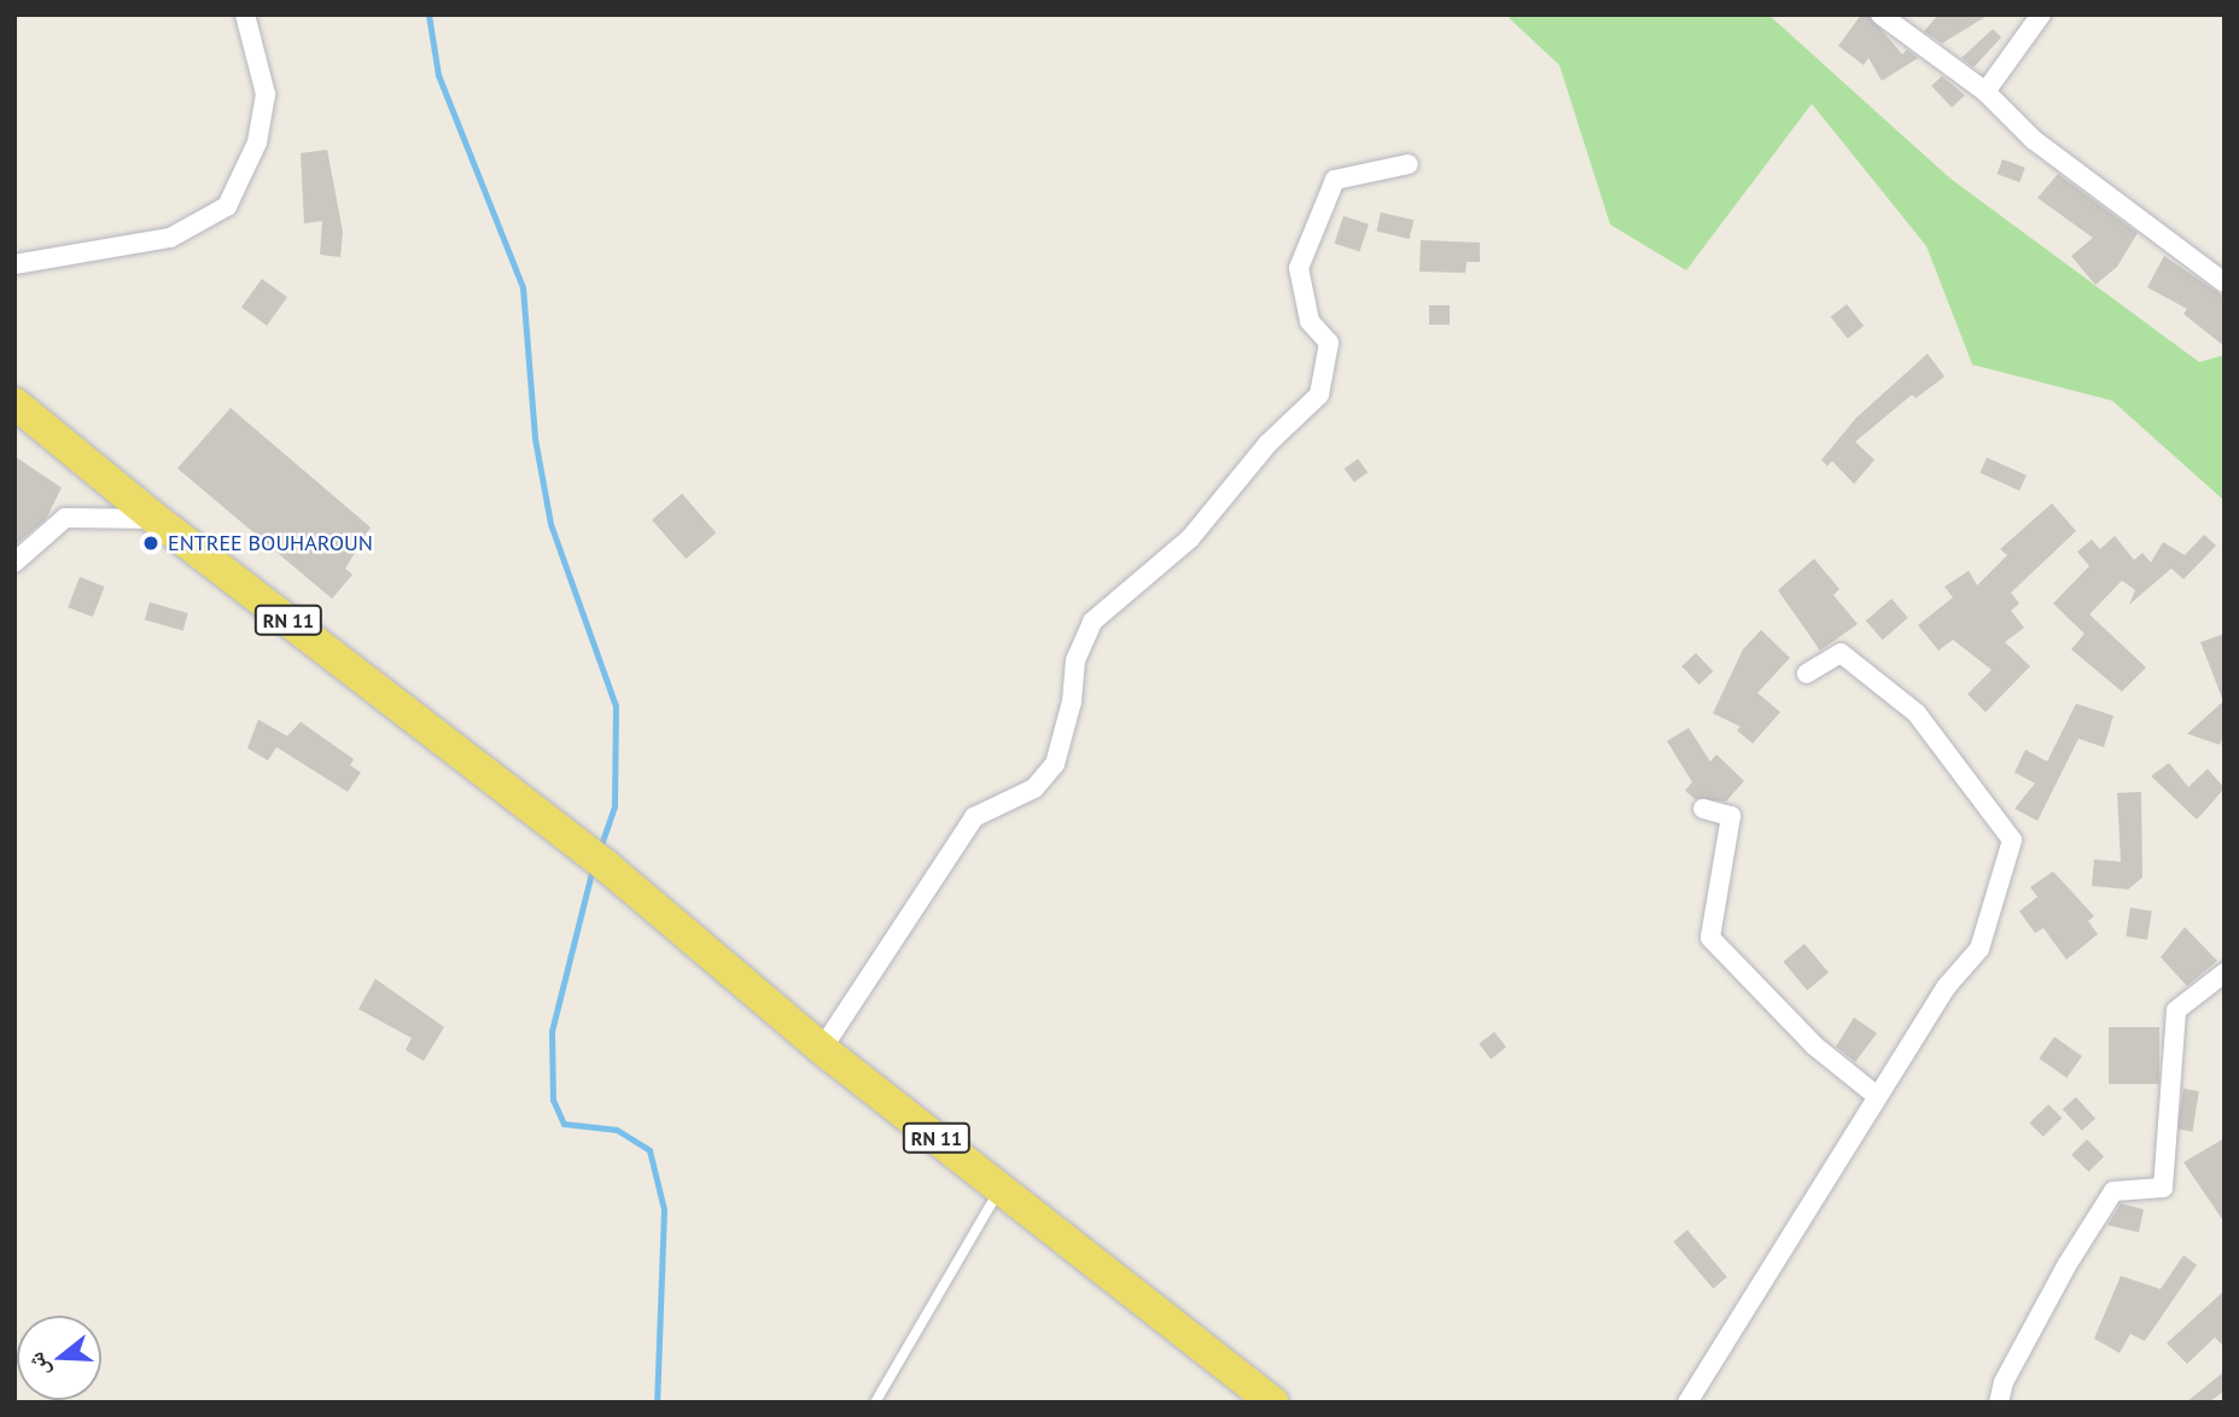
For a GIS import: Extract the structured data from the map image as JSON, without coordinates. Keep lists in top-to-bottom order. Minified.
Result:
{"streets":{"main road":["RN 11"]},"places":["ENTREE BOUHAROUN"],"north":"left"}
